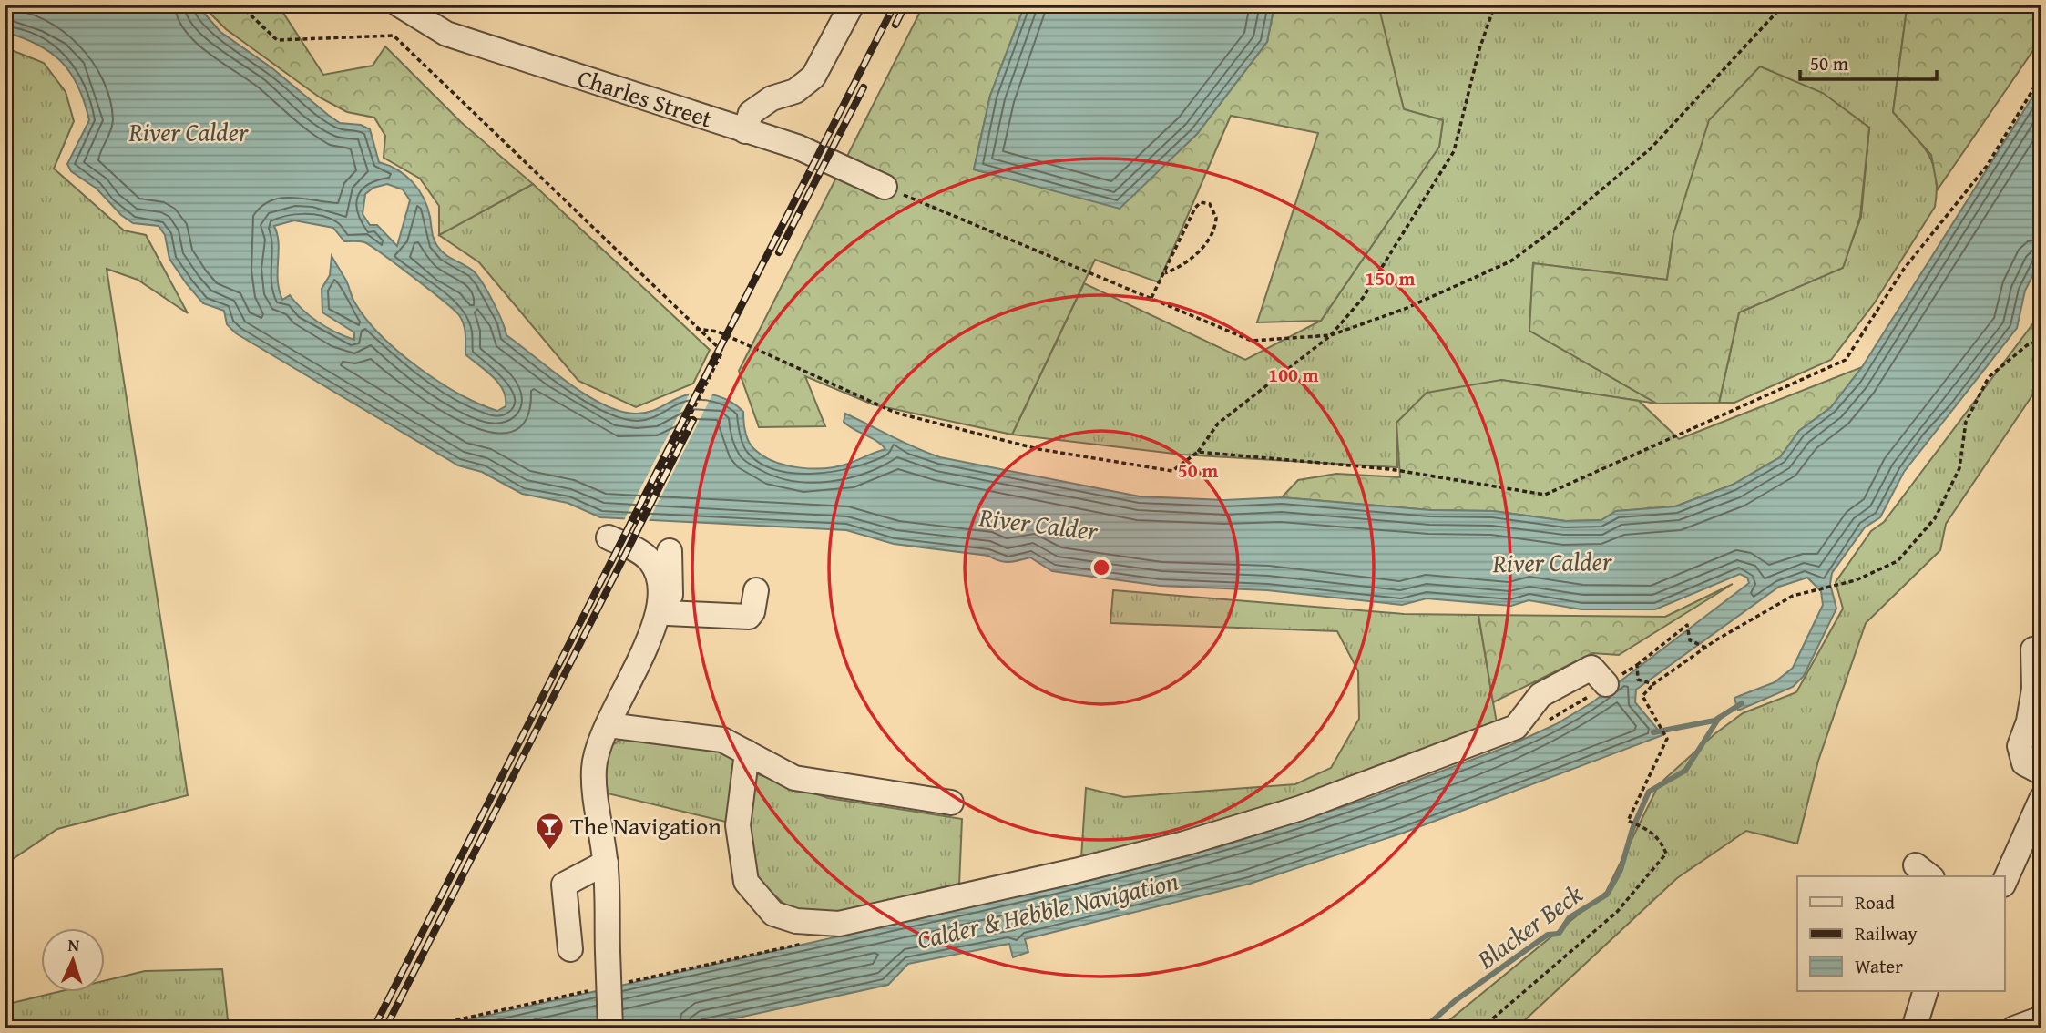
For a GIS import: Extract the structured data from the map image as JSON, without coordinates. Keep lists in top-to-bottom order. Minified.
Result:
{"streets":{"street":["Charles Street"]},"water":["River Calder","Calder & Hebble Navigation","Blacker Beck"],"places":{"bar":["The Navigation"]},"legend":["Road","Railway","Water"],"scale_bar":"50 m","north":"top","rings":["150 m","100 m","50 m"]}
